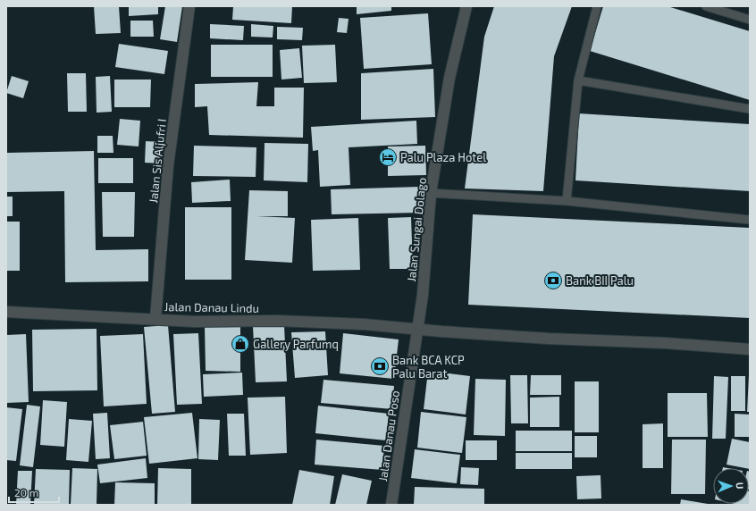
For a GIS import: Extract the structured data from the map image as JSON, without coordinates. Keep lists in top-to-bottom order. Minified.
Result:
{"streets":{"street":["Jalan Sis Aljufri I","Jalan Sungai Dolago","Jalan Danau Lindu","Jalan Danau Poso"]},"crossings":[["Jalan Sis Aljufri I","Jalan Danau Lindu"],["Jalan Sungai Dolago","Jalan Danau Lindu"],["Jalan Sungai Dolago","Jalan Danau Poso"],["Jalan Danau Lindu","Jalan Danau Poso"]],"places":{"hotel":["Palu Plaza Hotel"],"bank":["Bank BII Palu","Bank BCA KCP Palu Barat"],"shop":["Gallery Parfumq"]},"scale_bar":"20 m","north":"right"}
